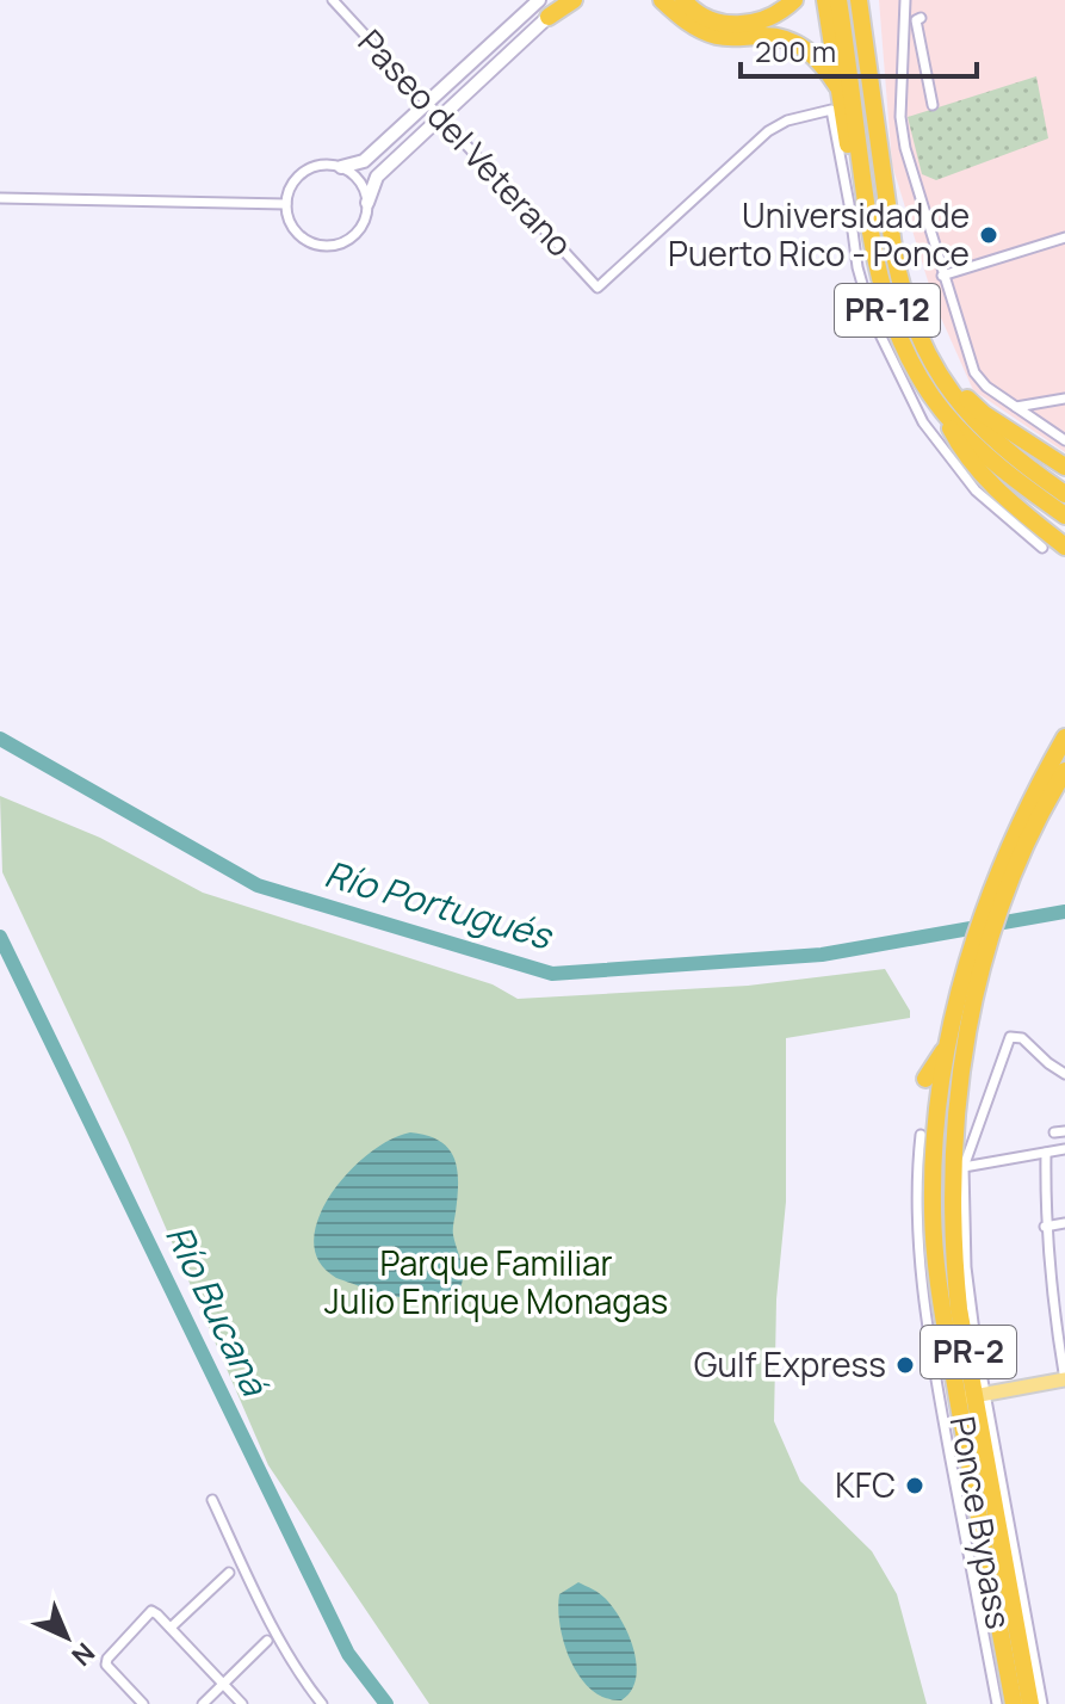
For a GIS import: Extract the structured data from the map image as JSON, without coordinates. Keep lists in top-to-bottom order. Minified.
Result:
{"streets":{"highway":["PR-12","PR-2","Ponce Bypass"],"street":["Paseo del Veterano"]},"water":["Río Portugués","Río Bucaná"],"parks":["Parque Familiar Julio Enrique Monagas"],"places":["Universidad de Puerto Rico - Ponce","Gulf Express","KFC"],"scale_bar":"200 m","north":"bottom right"}
